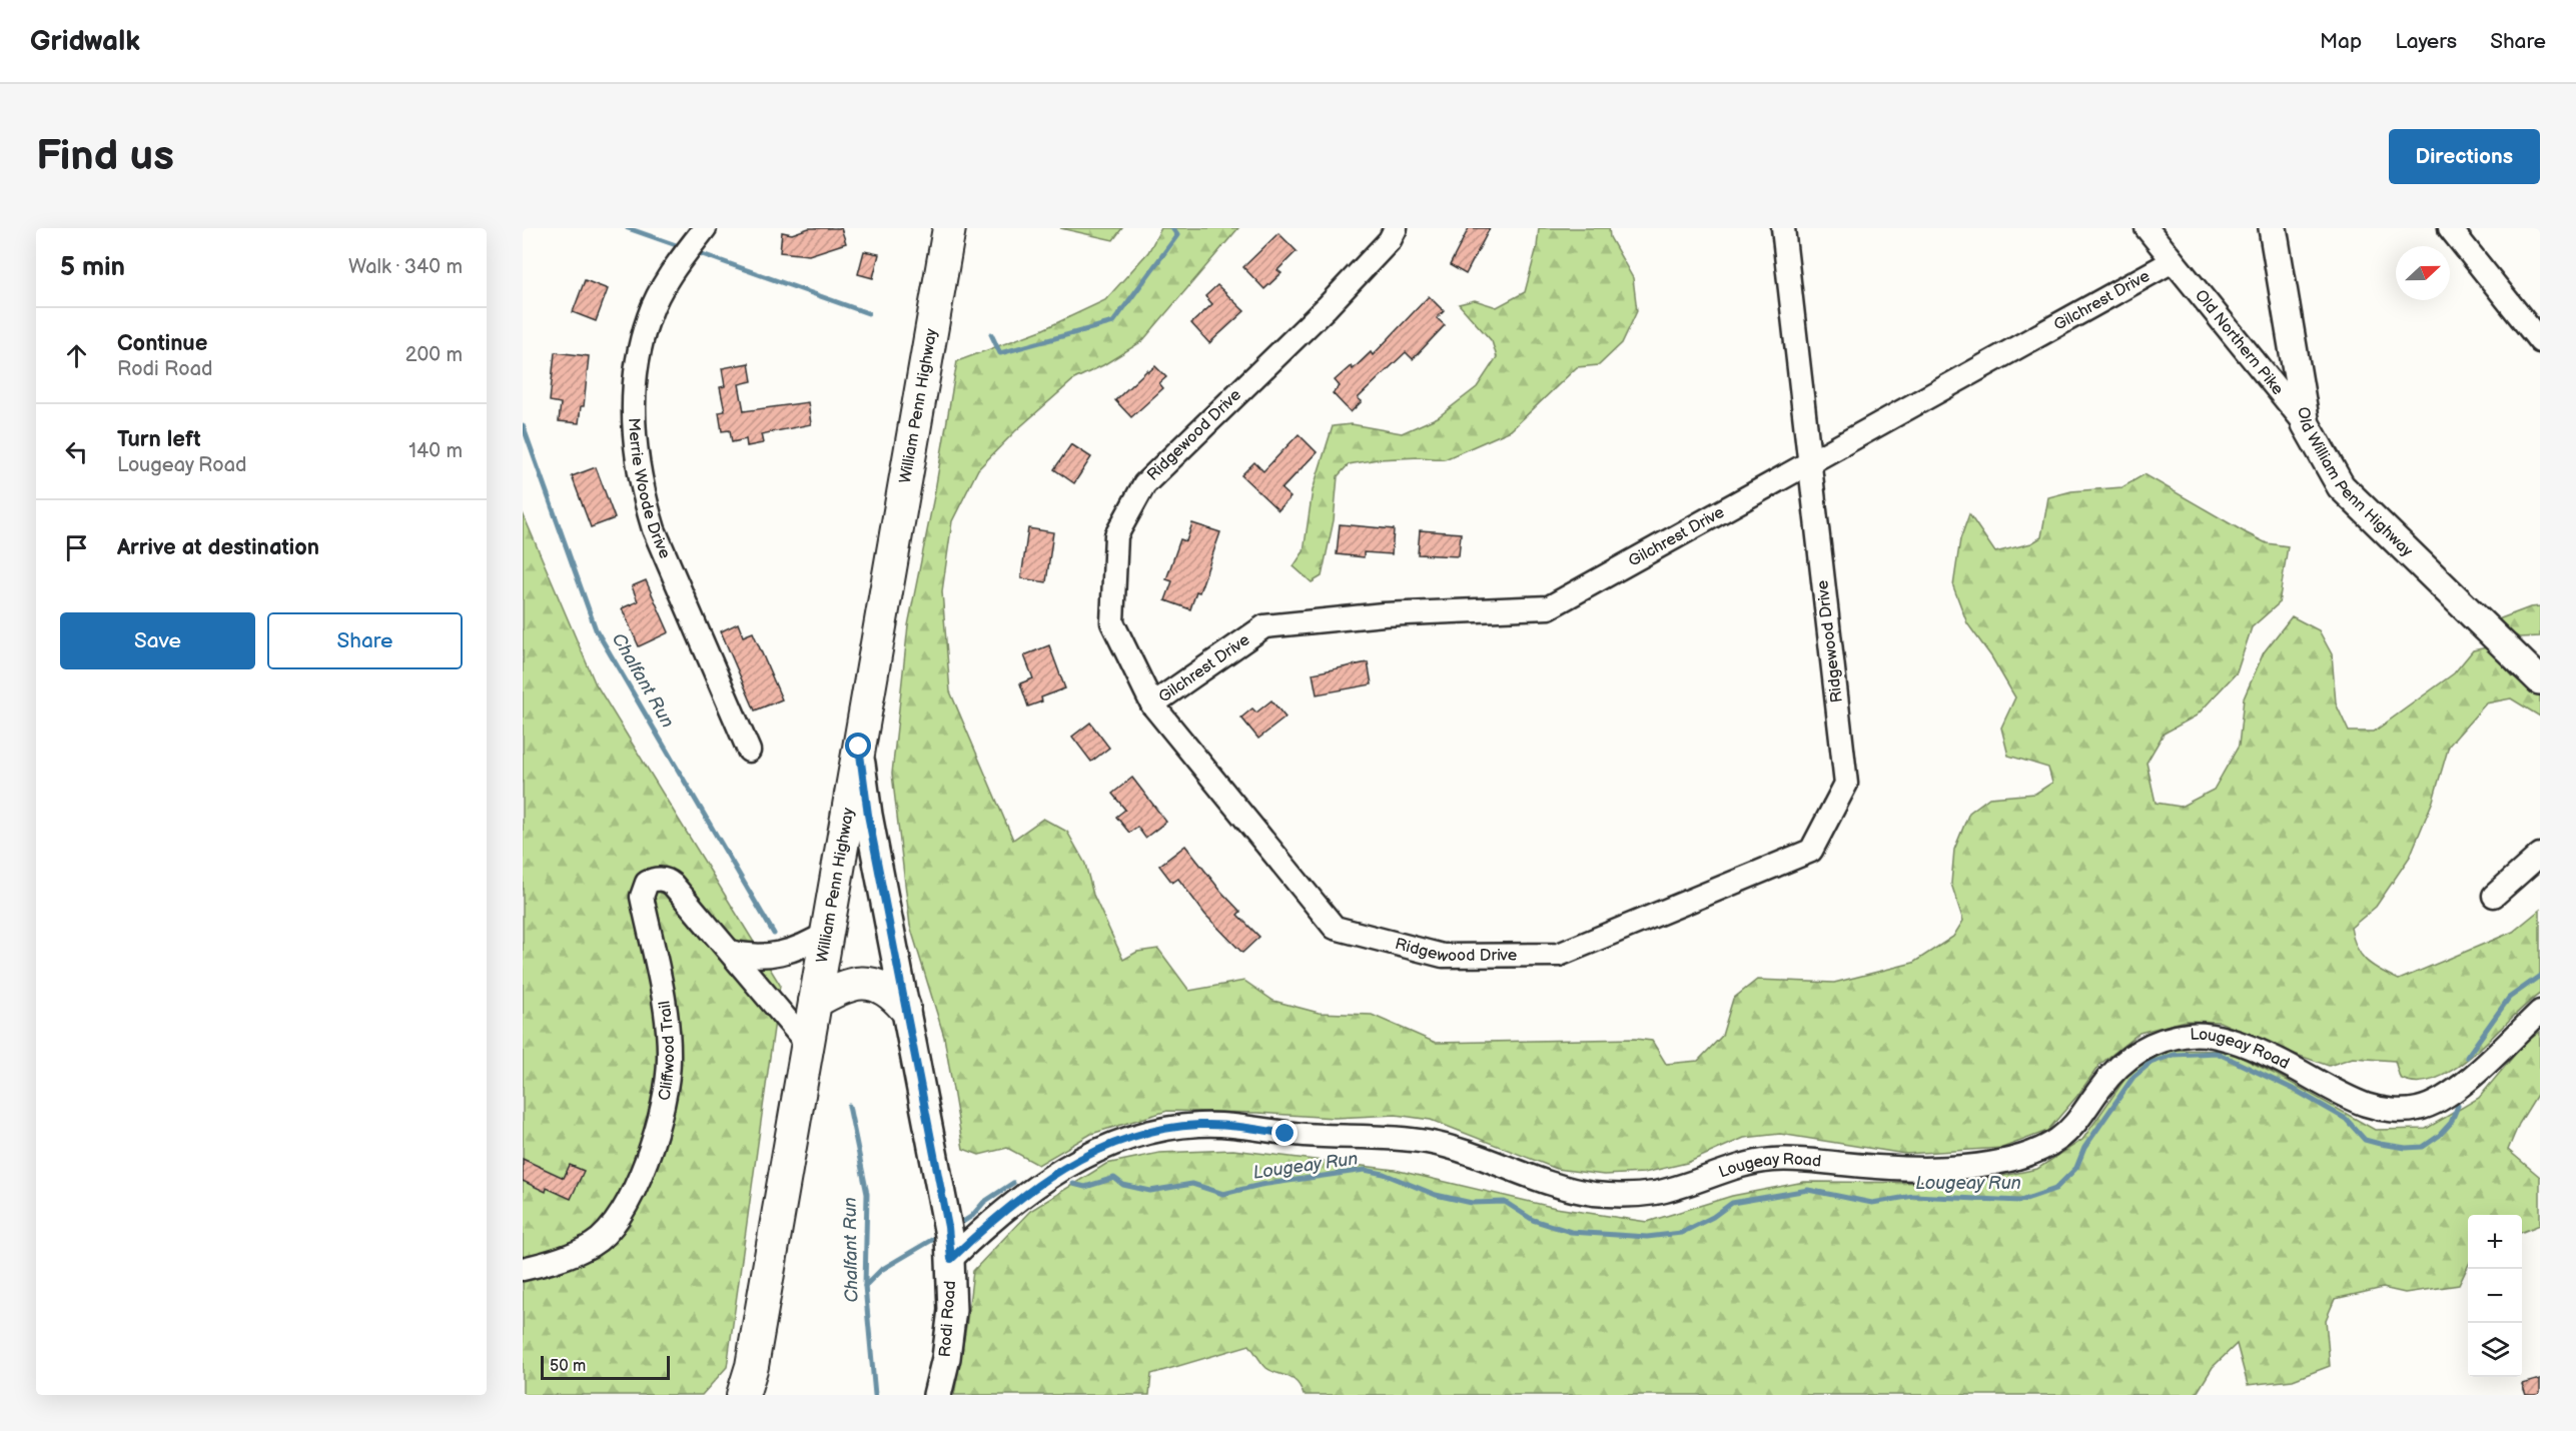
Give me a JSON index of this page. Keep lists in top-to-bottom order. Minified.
{"streets":{"highway":["William Penn Highway"],"main road":["Old William Penn Highway","Rodi Road"],"street":["Gilchrest Drive","Old Northern Pike","Ridgewood Drive","Merrie Woode Drive","Cliffwood Trail","Lougeay Road"]},"crossings":[["Gilchrest Drive","Old Northern Pike"],["Gilchrest Drive","Ridgewood Drive"],["Old Northern Pike","Old William Penn Highway"],["William Penn Highway","Cliffwood Trail"],["William Penn Highway","Rodi Road"],["Lougeay Road","Rodi Road"]],"water":["Chalfant Run","Lougeay Run"],"scale_bar":"50 m","north":"right","page":{"header":"Gridwalk","nav":["Map","Layers","Share"],"buttons":["Directions",["Save","Share"]],"title":"Find us","heading":["5 min","Walk · 340 m"],"list":[["Continue","Rodi Road","200 m"],["Turn left","Lougeay Road","140 m"],"Arrive at destination"],"map_buttons":["+","−"],"scale":"50 m"}}
